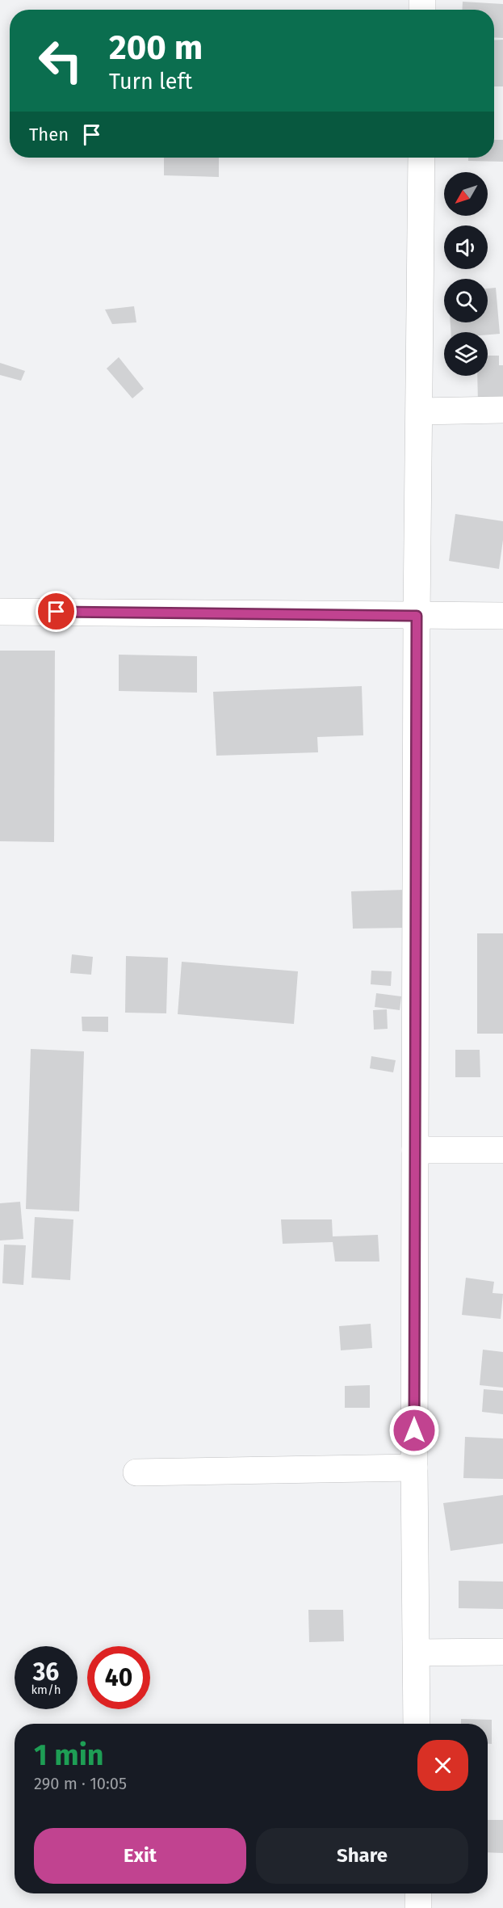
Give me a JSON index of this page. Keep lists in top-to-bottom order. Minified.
{"north":"bottom left","page":{"turn":["200 m","Turn left"],"then":"Then","speed":"36 km/h","limit":"40","heading":["1 min","290 m · 10:05"],"buttons":["Exit","Share"]}}
